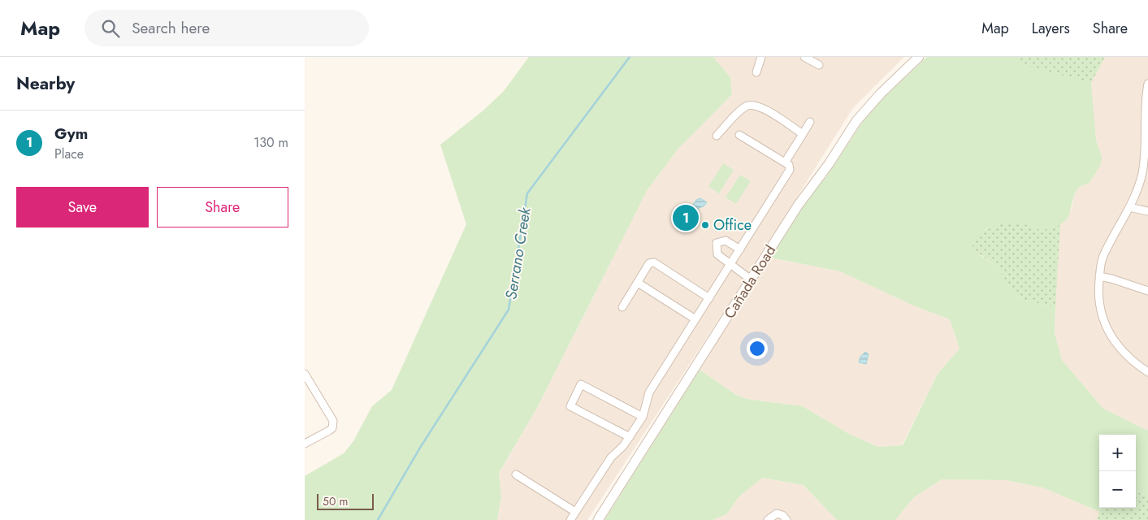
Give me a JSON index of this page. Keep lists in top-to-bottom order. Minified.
{"streets":{"street":["Cañada Road"]},"water":["Serrano Creek"],"places":["Office"],"scale_bar":"50 m","page":{"header":"Map","search":"Search here","nav":["Map","Layers","Share"],"heading":"Nearby","list":[{"mark":"1","name":"Gym","note":"Place","value":"130 m"}],"buttons":["Save","Share"],"pins":"1","map_buttons":["+","−"],"scale":"50 m"}}
